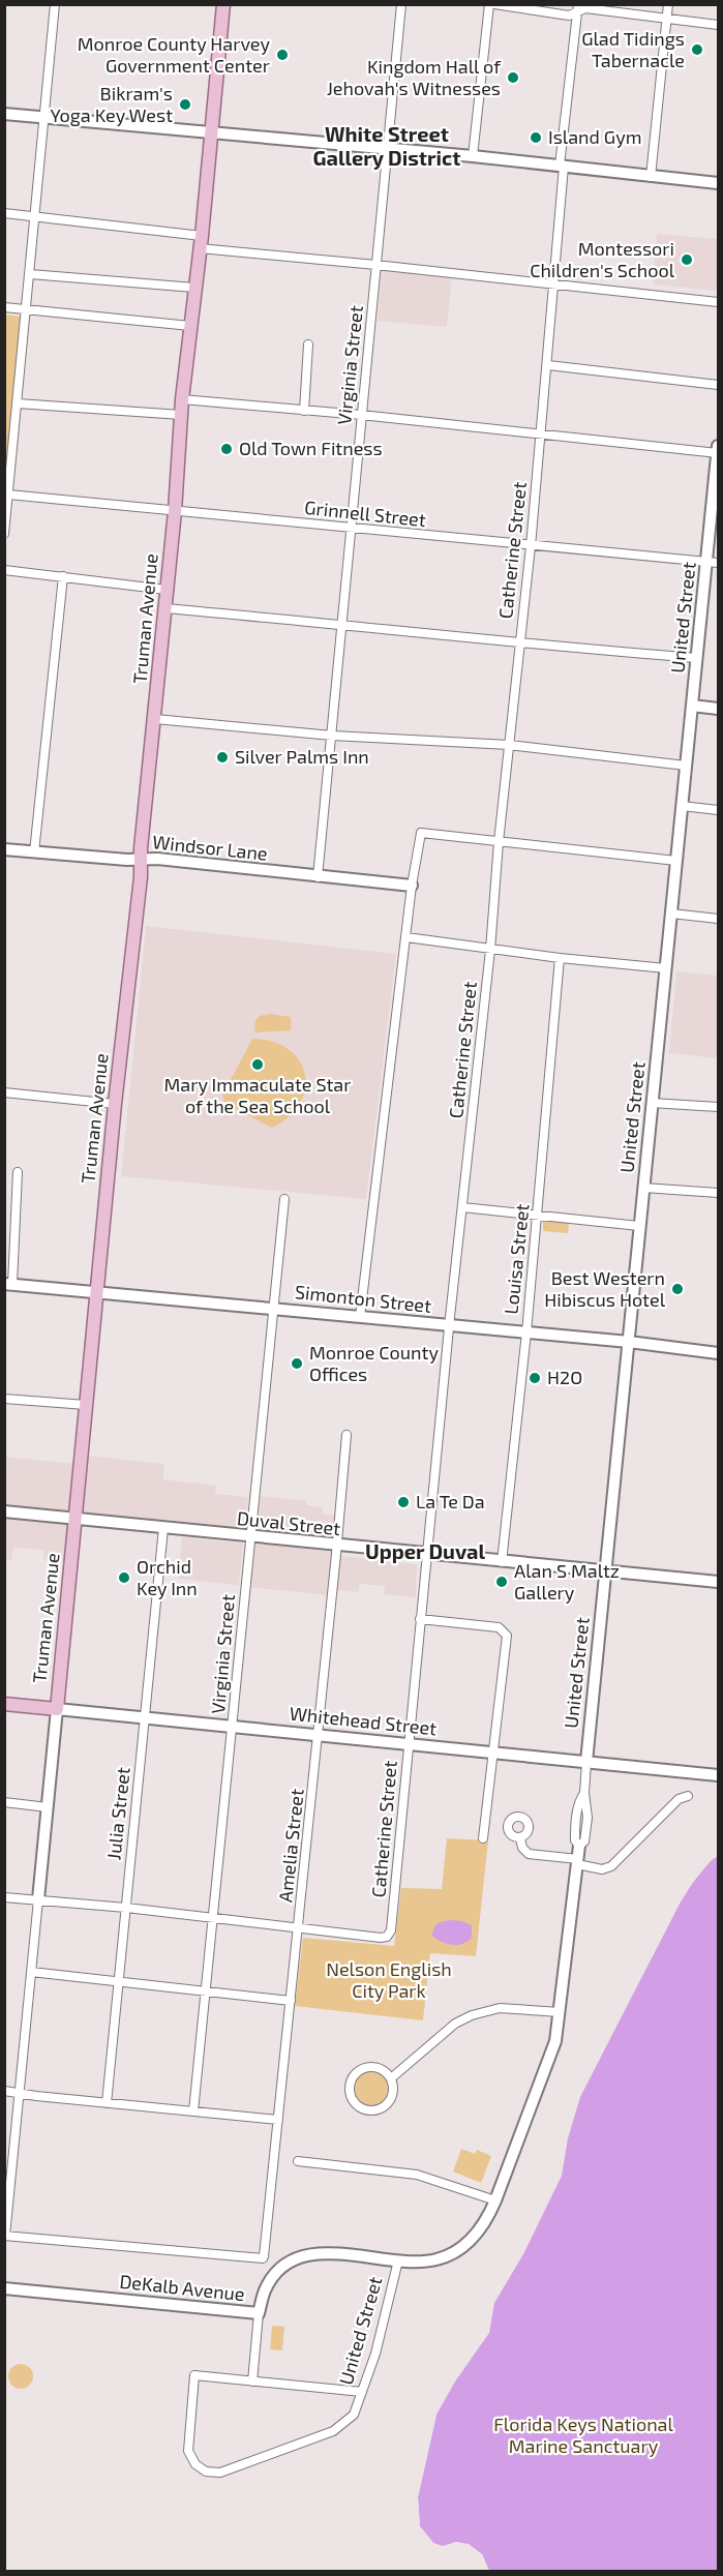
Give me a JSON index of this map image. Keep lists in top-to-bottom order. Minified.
{"streets":{"main road":["Truman Avenue","Whitehead Street"],"street":["Virginia Street","Grinnell Street","Catherine Street","United Street","Windsor Lane","Louisa Street","Simonton Street","Duval Street","Julia Street","Amelia Street","DeKalb Avenue"]},"crossings":[["Virginia Street","Grinnell Street"],["Virginia Street","Windsor Lane"],["Virginia Street","Simonton Street"],["Virginia Street","Duval Street"],["Virginia Street","Whitehead Street"],["Grinnell Street","Catherine Street"],["Grinnell Street","United Street"],["Grinnell Street","Truman Avenue"],["Catherine Street","Simonton Street"],["Catherine Street","Duval Street"],["Catherine Street","Whitehead Street"],["Catherine Street","Amelia Street"],["United Street","Simonton Street"],["United Street","Duval Street"],["United Street","Whitehead Street"],["United Street","DeKalb Avenue"],["Truman Avenue","Windsor Lane"],["Truman Avenue","Simonton Street"],["Truman Avenue","Duval Street"],["Truman Avenue","Whitehead Street"],["Truman Avenue","Amelia Street"],["Louisa Street","Simonton Street"],["Louisa Street","Duval Street"],["Duval Street","Julia Street"],["Duval Street","Amelia Street"],["Whitehead Street","Julia Street"],["Whitehead Street","Amelia Street"]],"districts":["White Street Gallery District","Upper Duval"],"parks":["Nelson English City Park","Florida Keys National Marine Sanctuary"],"places":["Glad Tidings Tabernacle","Monroe County Harvey Government Center","Kingdom Hall of Jehovah's Witnesses","Bikram's Yoga Key West","Island Gym","Montessori Children's School","Old Town Fitness","Silver Palms Inn","Mary Immaculate Star of the Sea School","Best Western Hibiscus Hotel","Monroe County Offices","H2O","La Te Da","Orchid Key Inn","Alan S Maltz Gallery"]}
